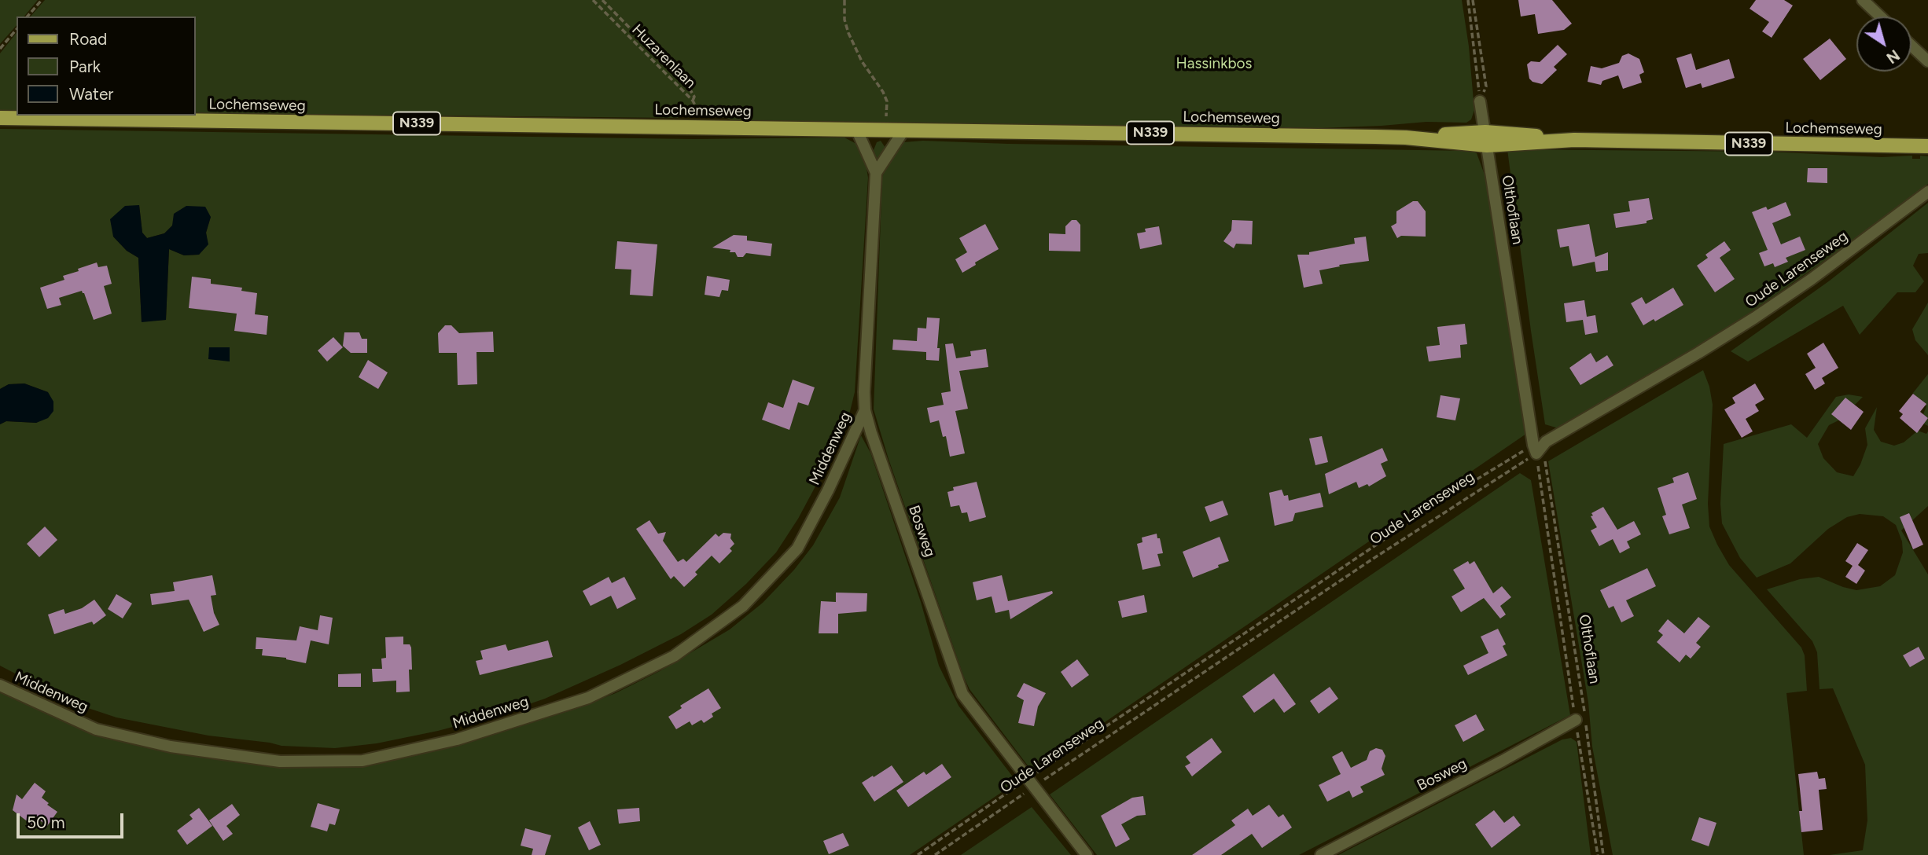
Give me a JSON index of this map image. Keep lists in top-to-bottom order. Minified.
{"streets":{"main road":["Lochemseweg","N339"],"street":["Olthoflaan","Oude Larenseweg","Middenweg","Bosweg"],"path":["Huzarenlaan"]},"crossings":[["Lochemseweg","Olthoflaan"],["Lochemseweg","Bosweg"],["Olthoflaan","Oude Larenseweg"],["Olthoflaan","Bosweg"],["Oude Larenseweg","Bosweg"],["Middenweg","Bosweg"]],"parks":["Hassinkbos"],"legend":["Road","Park","Water"],"scale_bar":"50 m","north":"bottom right"}
